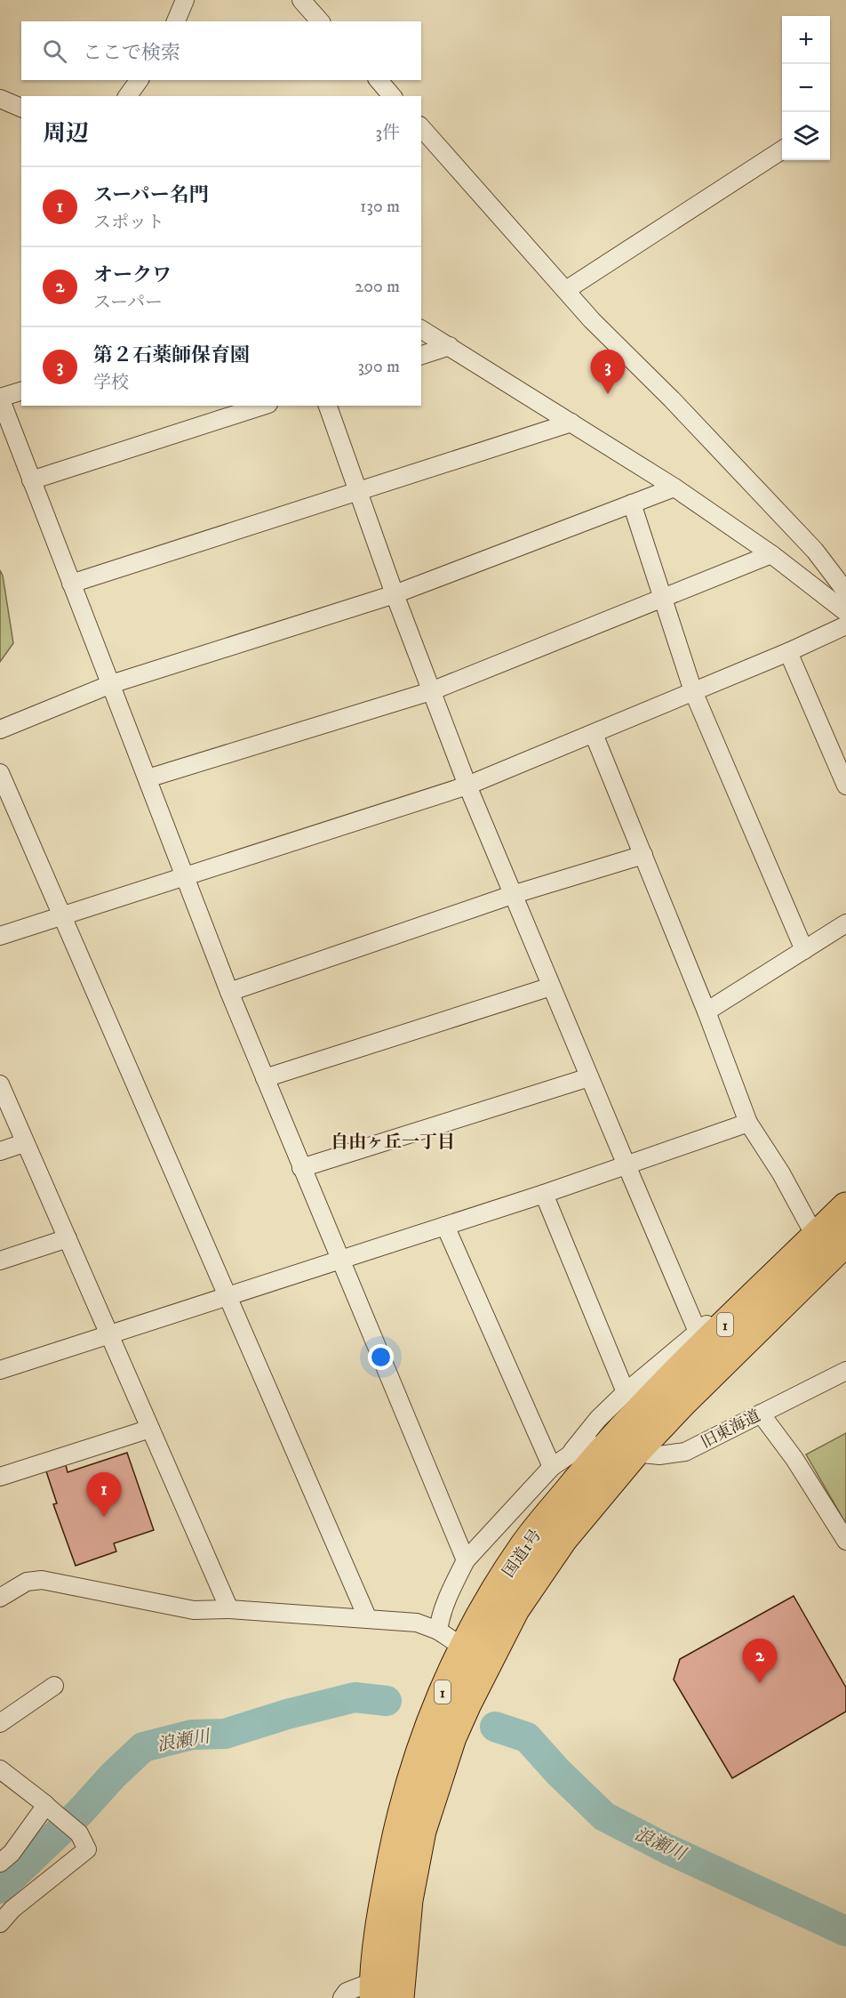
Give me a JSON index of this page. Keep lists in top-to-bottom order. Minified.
{"streets":{"highway":["1","国道1号"],"street":["旧東海道"]},"crossings":[["旧東海道","国道1号"]],"districts":["自由ヶ丘一丁目"],"water":["浪瀬川"],"page":{"map_buttons":["+","−"],"search":"ここで検索","heading":["周辺","3件"],"list":[{"mark":"1","name":"スーパー名門","note":"スポット","value":"130 m"},{"mark":"2","name":"オークワ","note":"スーパー","value":"200 m"},{"mark":"3","name":"第２石薬師保育園","note":"学校","value":"390 m"}],"pins":["3","1","2"]}}
